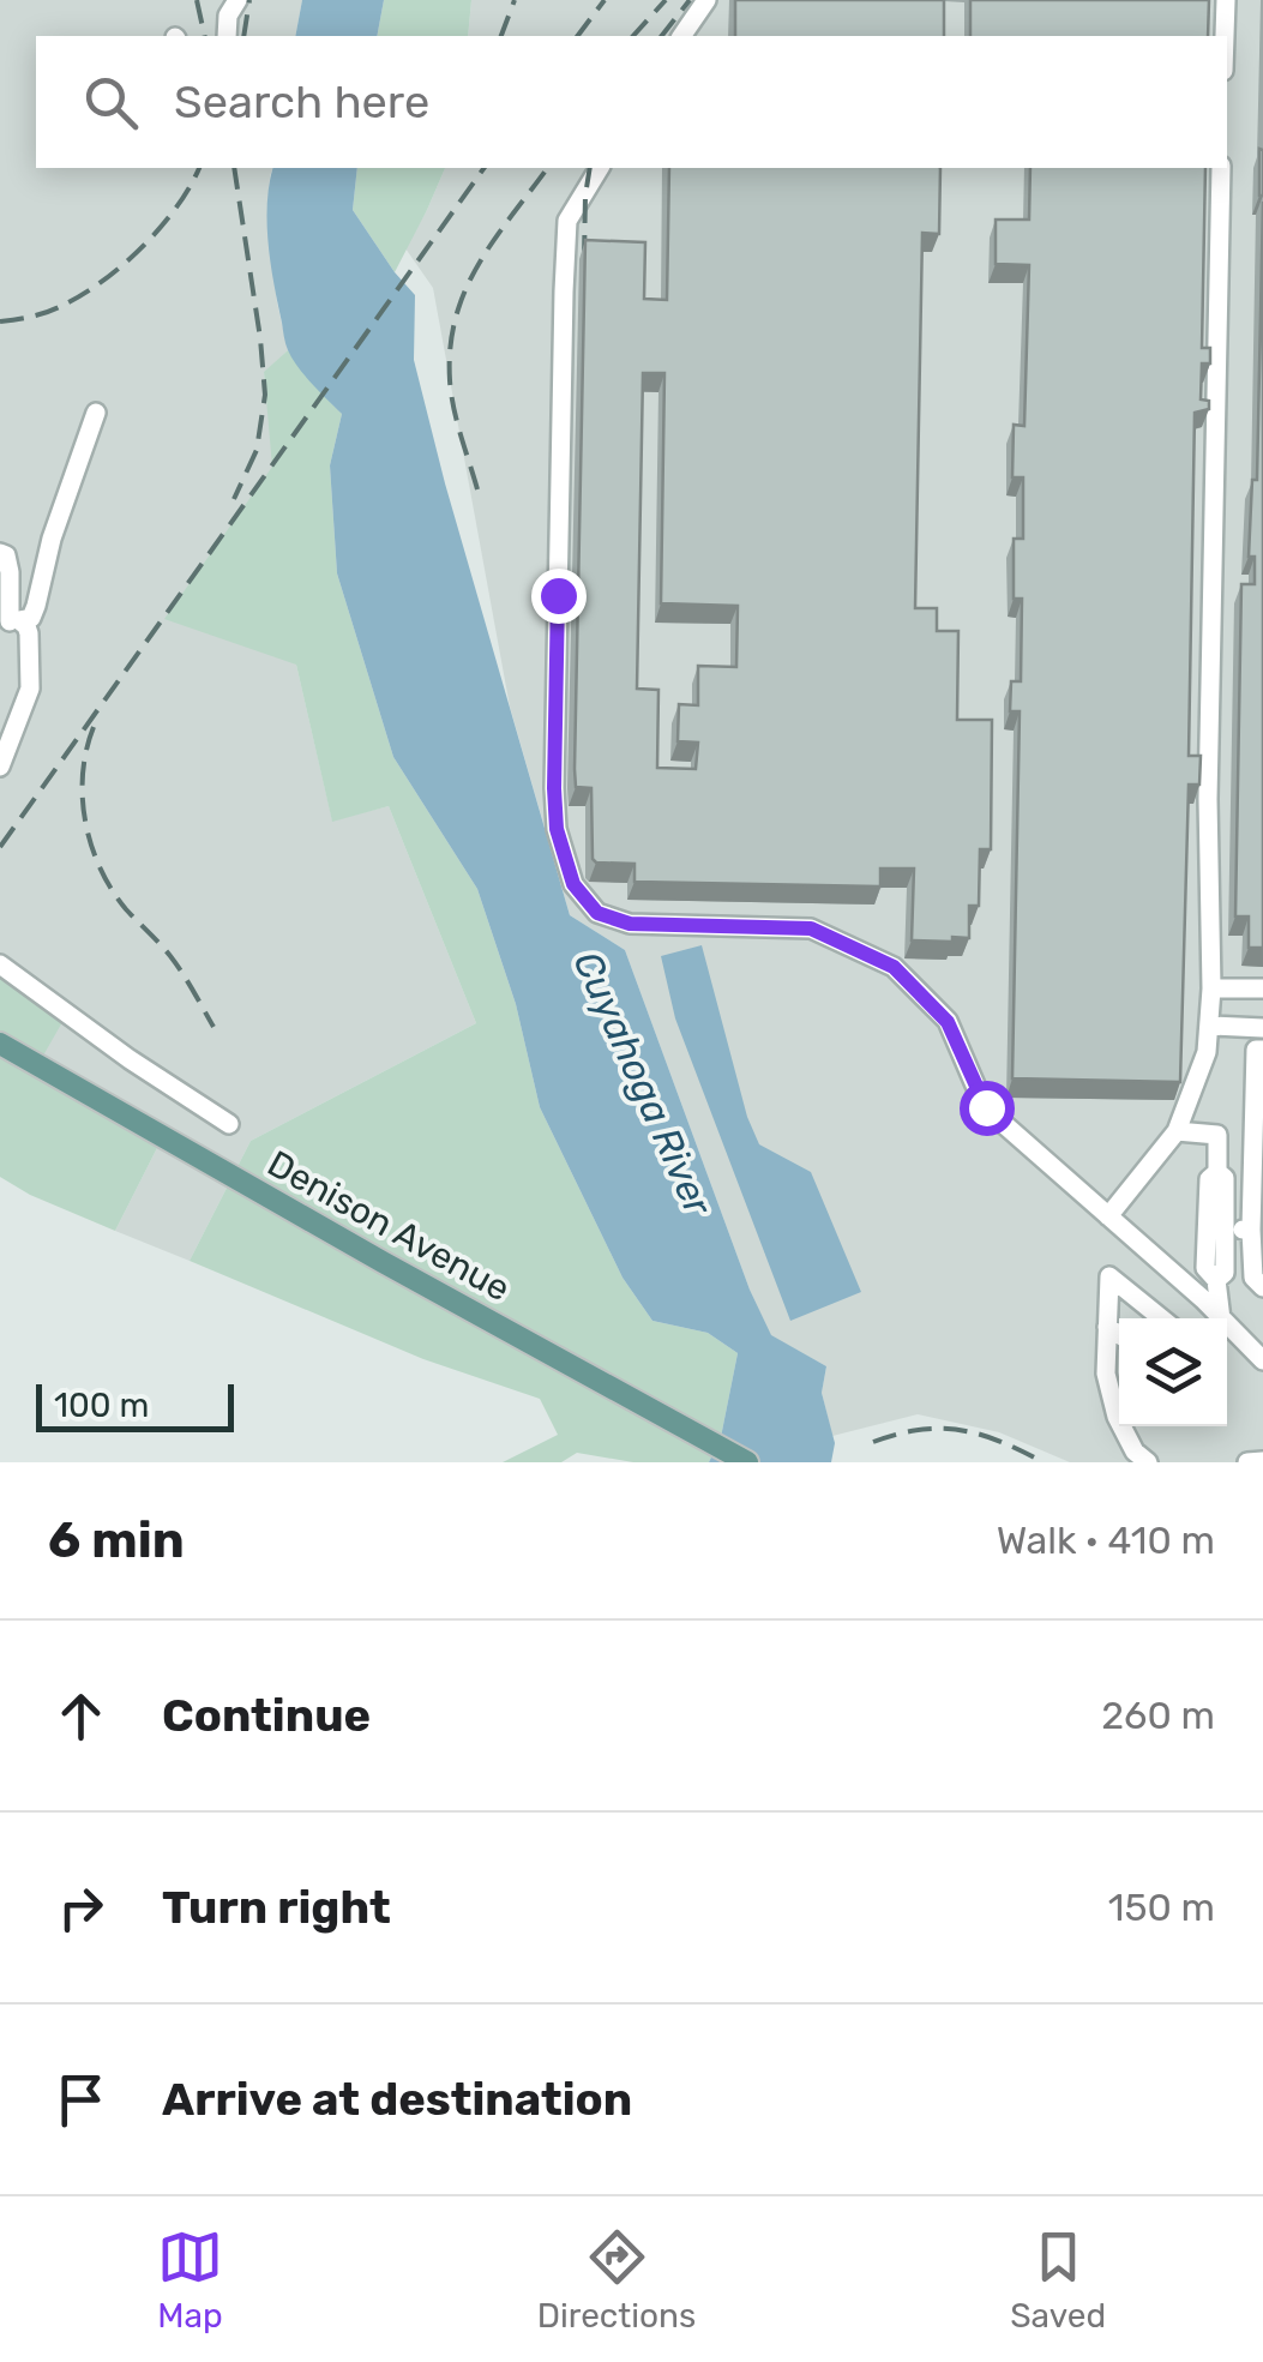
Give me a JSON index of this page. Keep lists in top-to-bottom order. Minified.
{"streets":{"main road":["Denison Avenue"]},"water":["Cuyahoga River"],"scale_bar":"100 m","page":{"search":"Search here","scale":"100 m","heading":["6 min","Walk · 410 m"],"list":[["Continue","260 m"],["Turn right","150 m"],"Arrive at destination"],"nav":["Map","Directions","Saved"]}}
